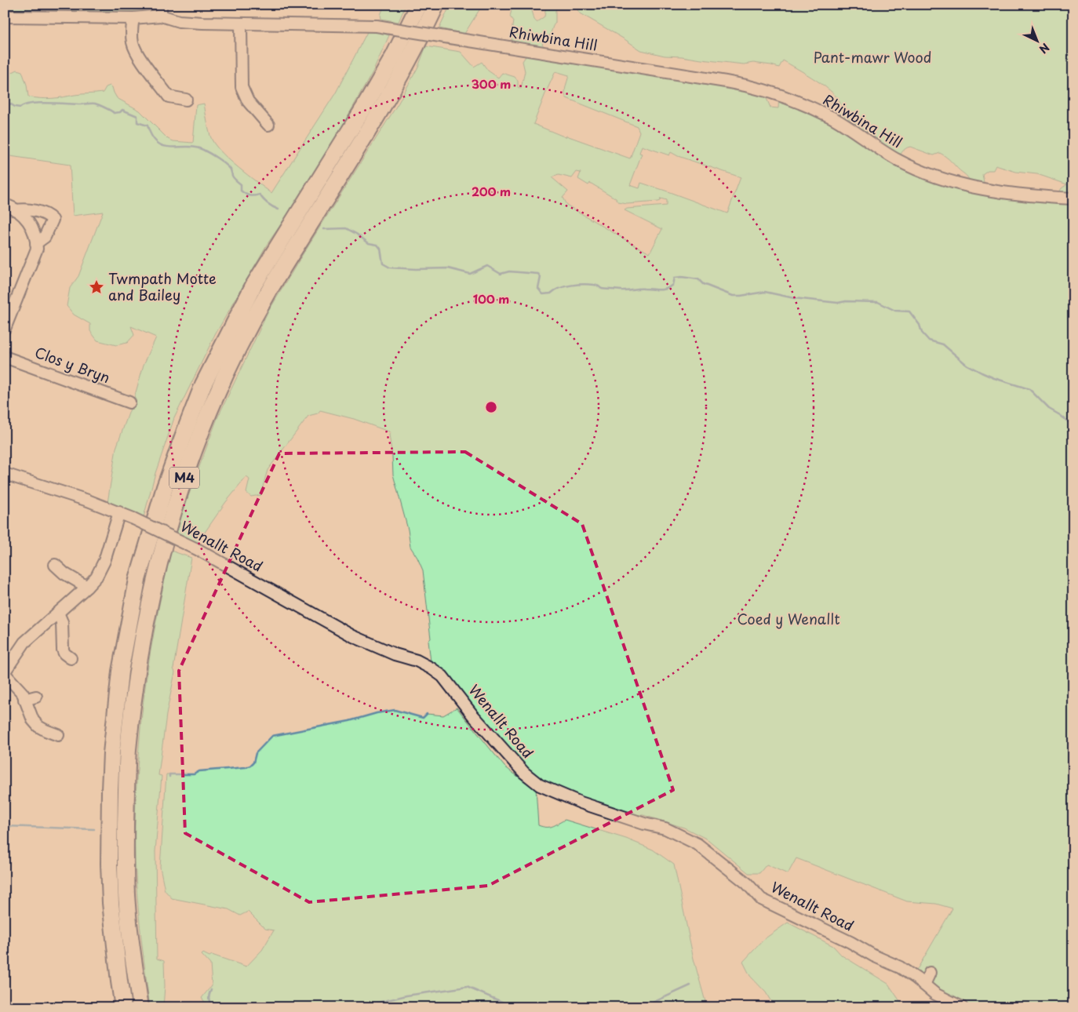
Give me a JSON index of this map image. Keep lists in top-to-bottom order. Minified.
{"streets":{"highway":["M4"],"street":["Rhiwbina Hill","Clos y Bryn","Wenallt Road"]},"parks":["Pant-mawr Wood","Coed y Wenallt"],"places":{"place":["Twmpath Motte and Bailey"]},"north":"bottom right","rings":["300 m","200 m","100 m"]}
